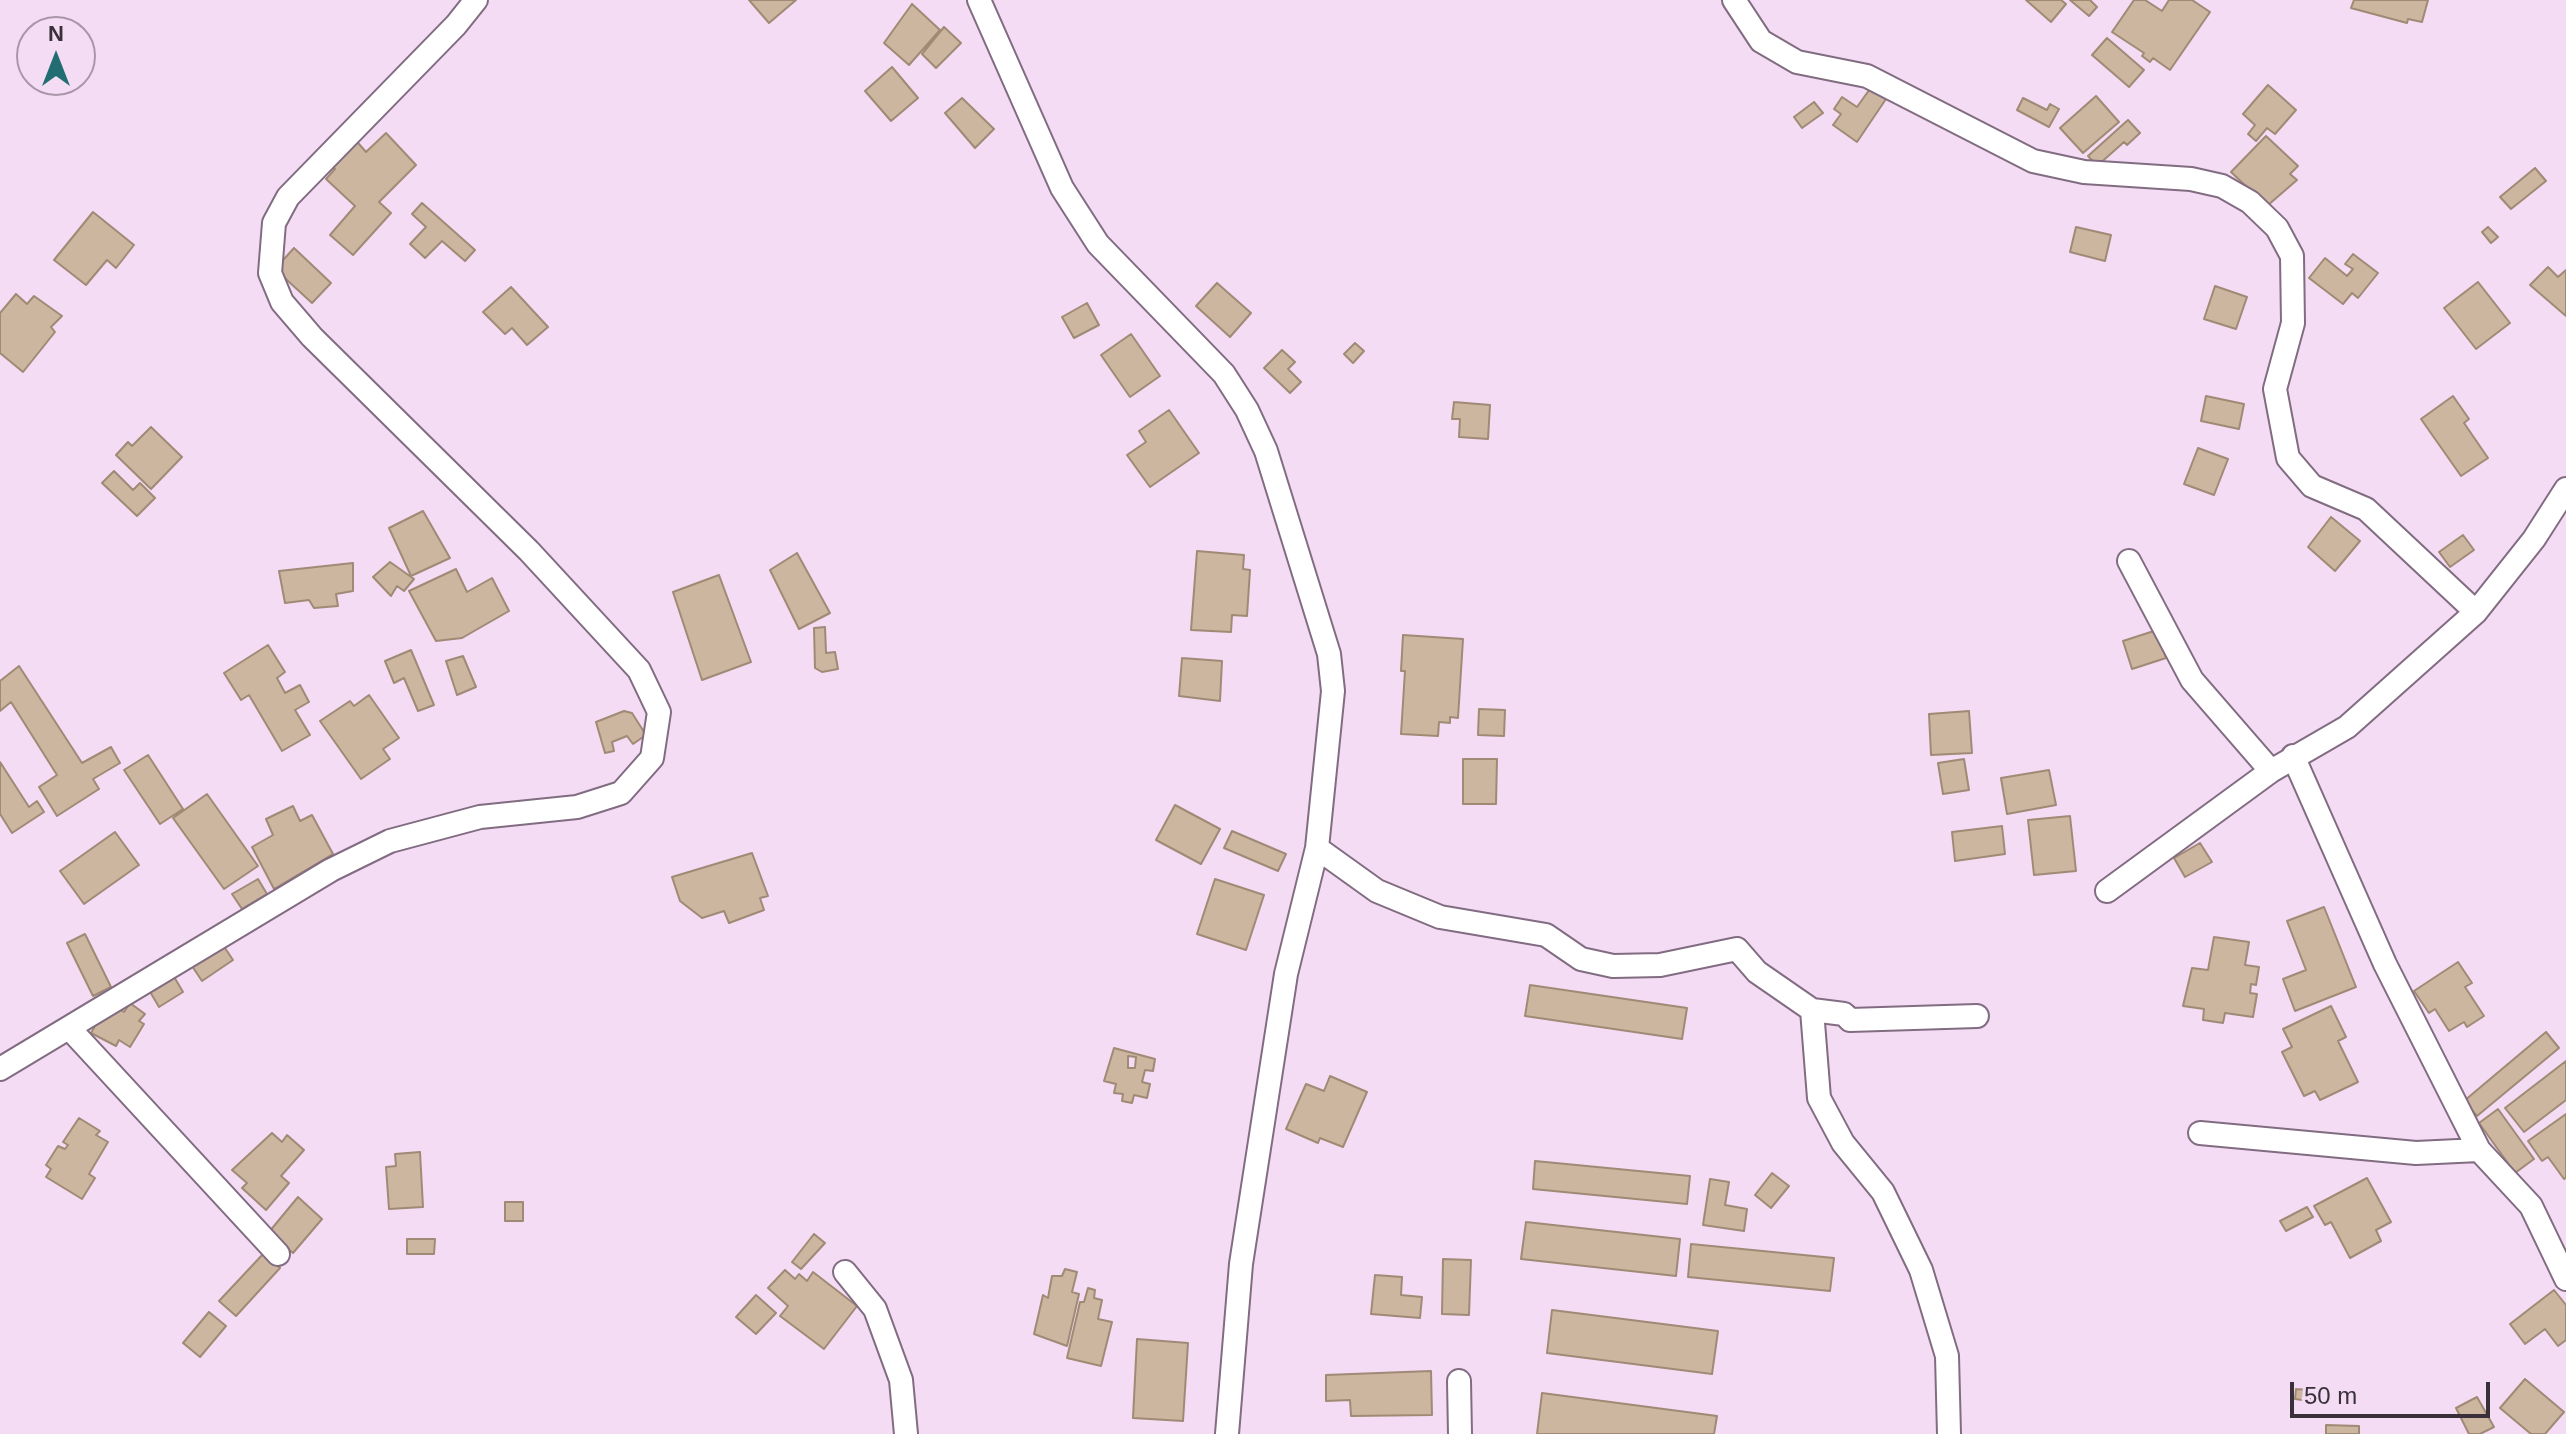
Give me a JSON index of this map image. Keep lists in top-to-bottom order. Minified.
{"scale_bar":"50 m","north":"top"}
